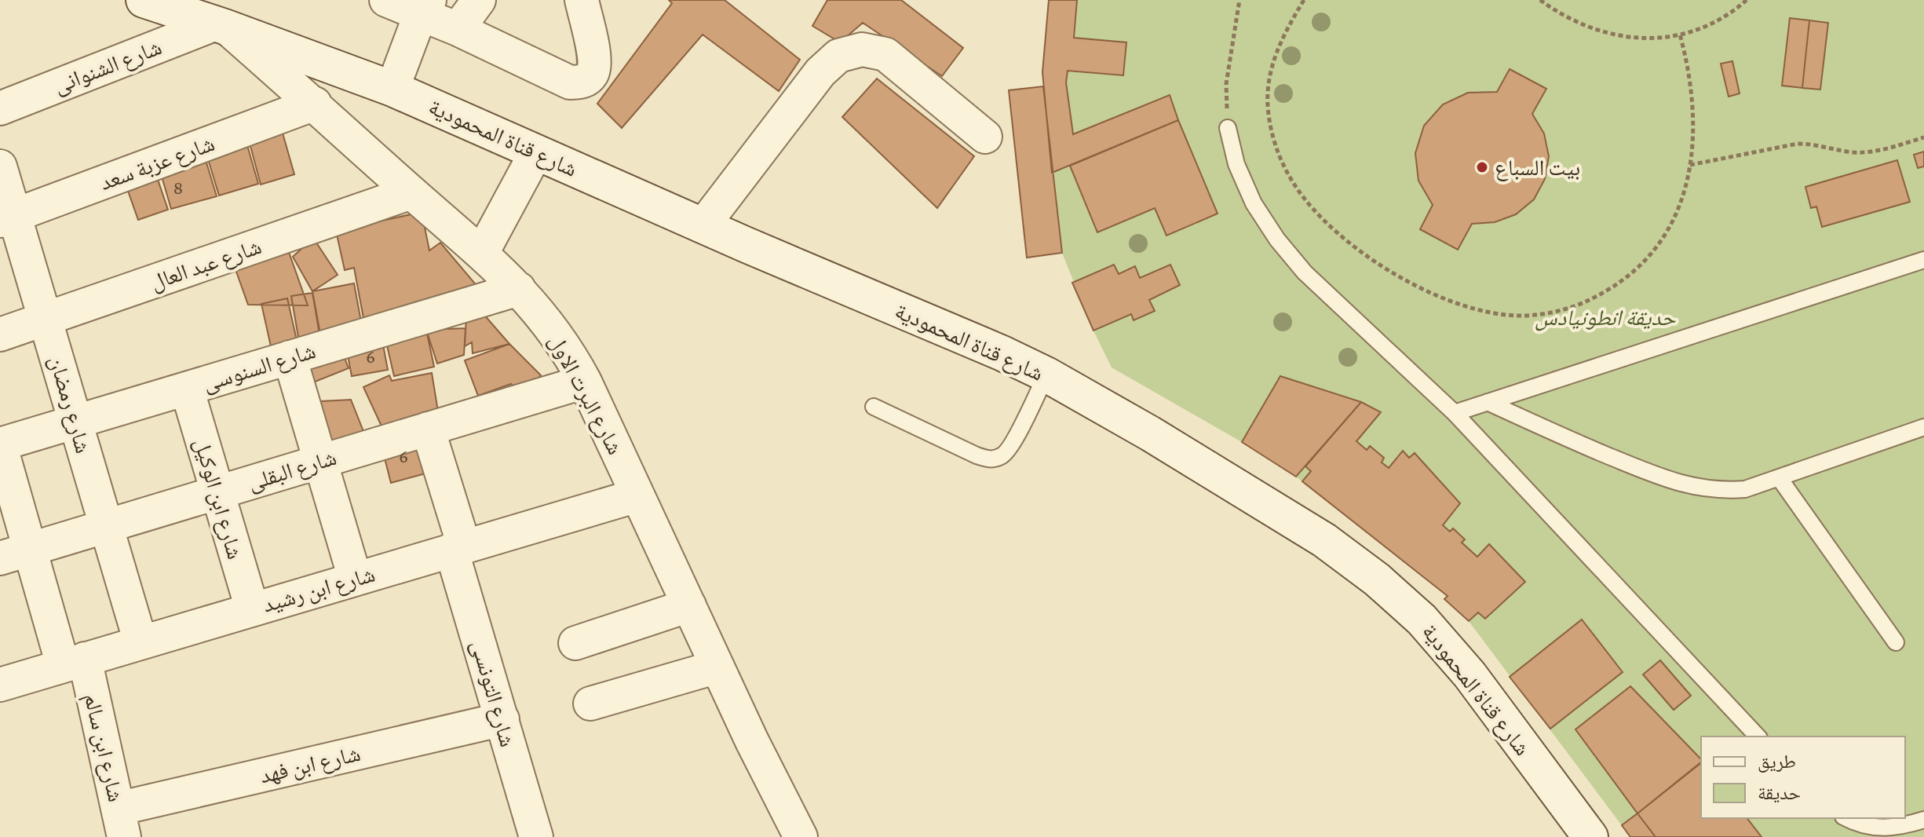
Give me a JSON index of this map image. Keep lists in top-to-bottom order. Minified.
{"streets":{"main road":["شارع قناة المحمودية","شارع البرت الاول"],"street":["شارع الشنوانى","شارع عزبة سعد","شارع عبد العال","شارع السنوسى","شارع رمضان","شارع البقلى","شارع ابن الوكيل","شارع ابن رشيد","شارع التونسى","شارع ابن سالم","شارع ابن فهد"]},"crossings":[["شارع الشنوانى","شارع قناة المحمودية"],["شارع الشنوانى","شارع البرت الاول"],["شارع قناة المحمودية","شارع البرت الاول"],["شارع عزبة سعد","شارع البرت الاول"],["شارع عزبة سعد","شارع رمضان"],["شارع عبد العال","شارع البرت الاول"],["شارع عبد العال","شارع رمضان"],["شارع السنوسى","شارع البرت الاول"],["شارع السنوسى","شارع رمضان"],["شارع السنوسى","شارع ابن الوكيل"],["شارع السنوسى","شارع ابن سالم"],["شارع البرت الاول","شارع البقلى"],["شارع البرت الاول","شارع ابن رشيد"],["شارع رمضان","شارع البقلى"],["شارع رمضان","شارع ابن رشيد"],["شارع البقلى","شارع ابن الوكيل"],["شارع البقلى","شارع التونسى"],["شارع البقلى","شارع ابن سالم"],["شارع ابن الوكيل","شارع ابن رشيد"],["شارع ابن رشيد","شارع التونسى"],["شارع ابن رشيد","شارع ابن سالم"],["شارع التونسى","شارع ابن فهد"],["شارع ابن سالم","شارع ابن فهد"]],"parks":["حديقة انطونيادس"],"places":["بيت السباع"],"house_numbers":["8","6","6"],"legend":["طريق","حديقة"]}
